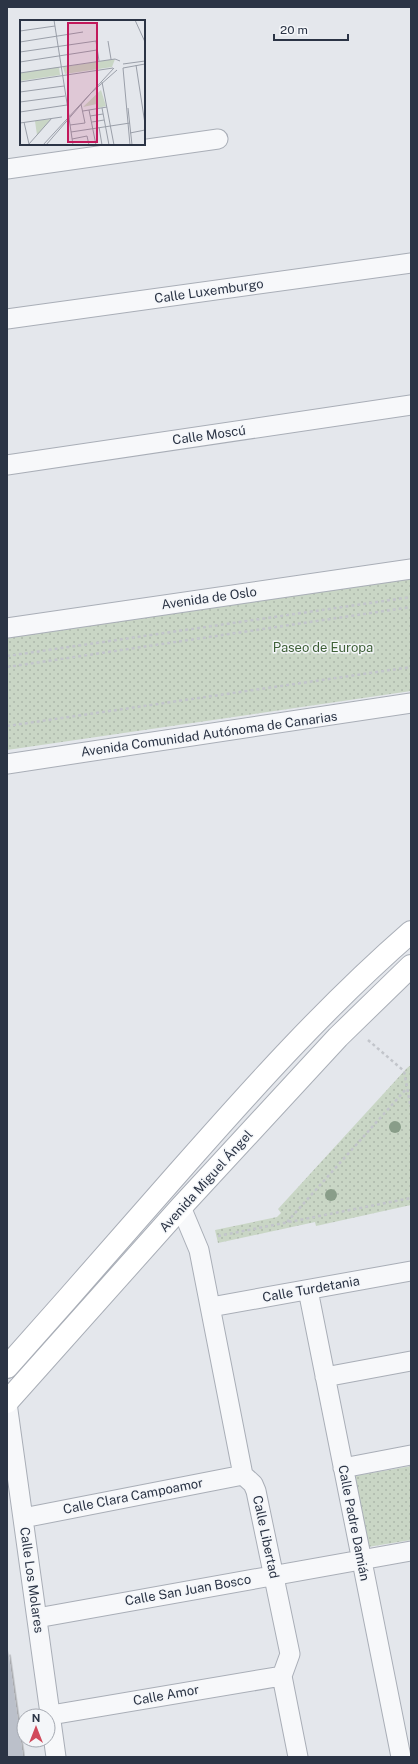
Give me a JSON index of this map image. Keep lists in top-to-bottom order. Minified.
{"streets":{"street":["Calle Luxemburgo","Calle Moscú","Avenida de Oslo","Avenida Comunidad Autónoma de Canarias","Avenida Miguel Ángel","Calle Turdetania","Calle Clara Campoamor","Calle Padre Damián","Calle Libertad","Calle Los Molares","Calle San Juan Bosco","Calle Amor"]},"crossings":[["Avenida Miguel Ángel","Calle Libertad"],["Avenida Miguel Ángel","Calle Los Molares"],["Calle Turdetania","Calle Padre Damián"],["Calle Turdetania","Calle Libertad"],["Calle Clara Campoamor","Calle Libertad"],["Calle Clara Campoamor","Calle Los Molares"],["Calle Padre Damián","Calle San Juan Bosco"],["Calle Libertad","Calle San Juan Bosco"],["Calle Libertad","Calle Amor"],["Calle Los Molares","Calle San Juan Bosco"]],"parks":["Paseo de Europa"],"scale_bar":"20 m","north":"top"}
